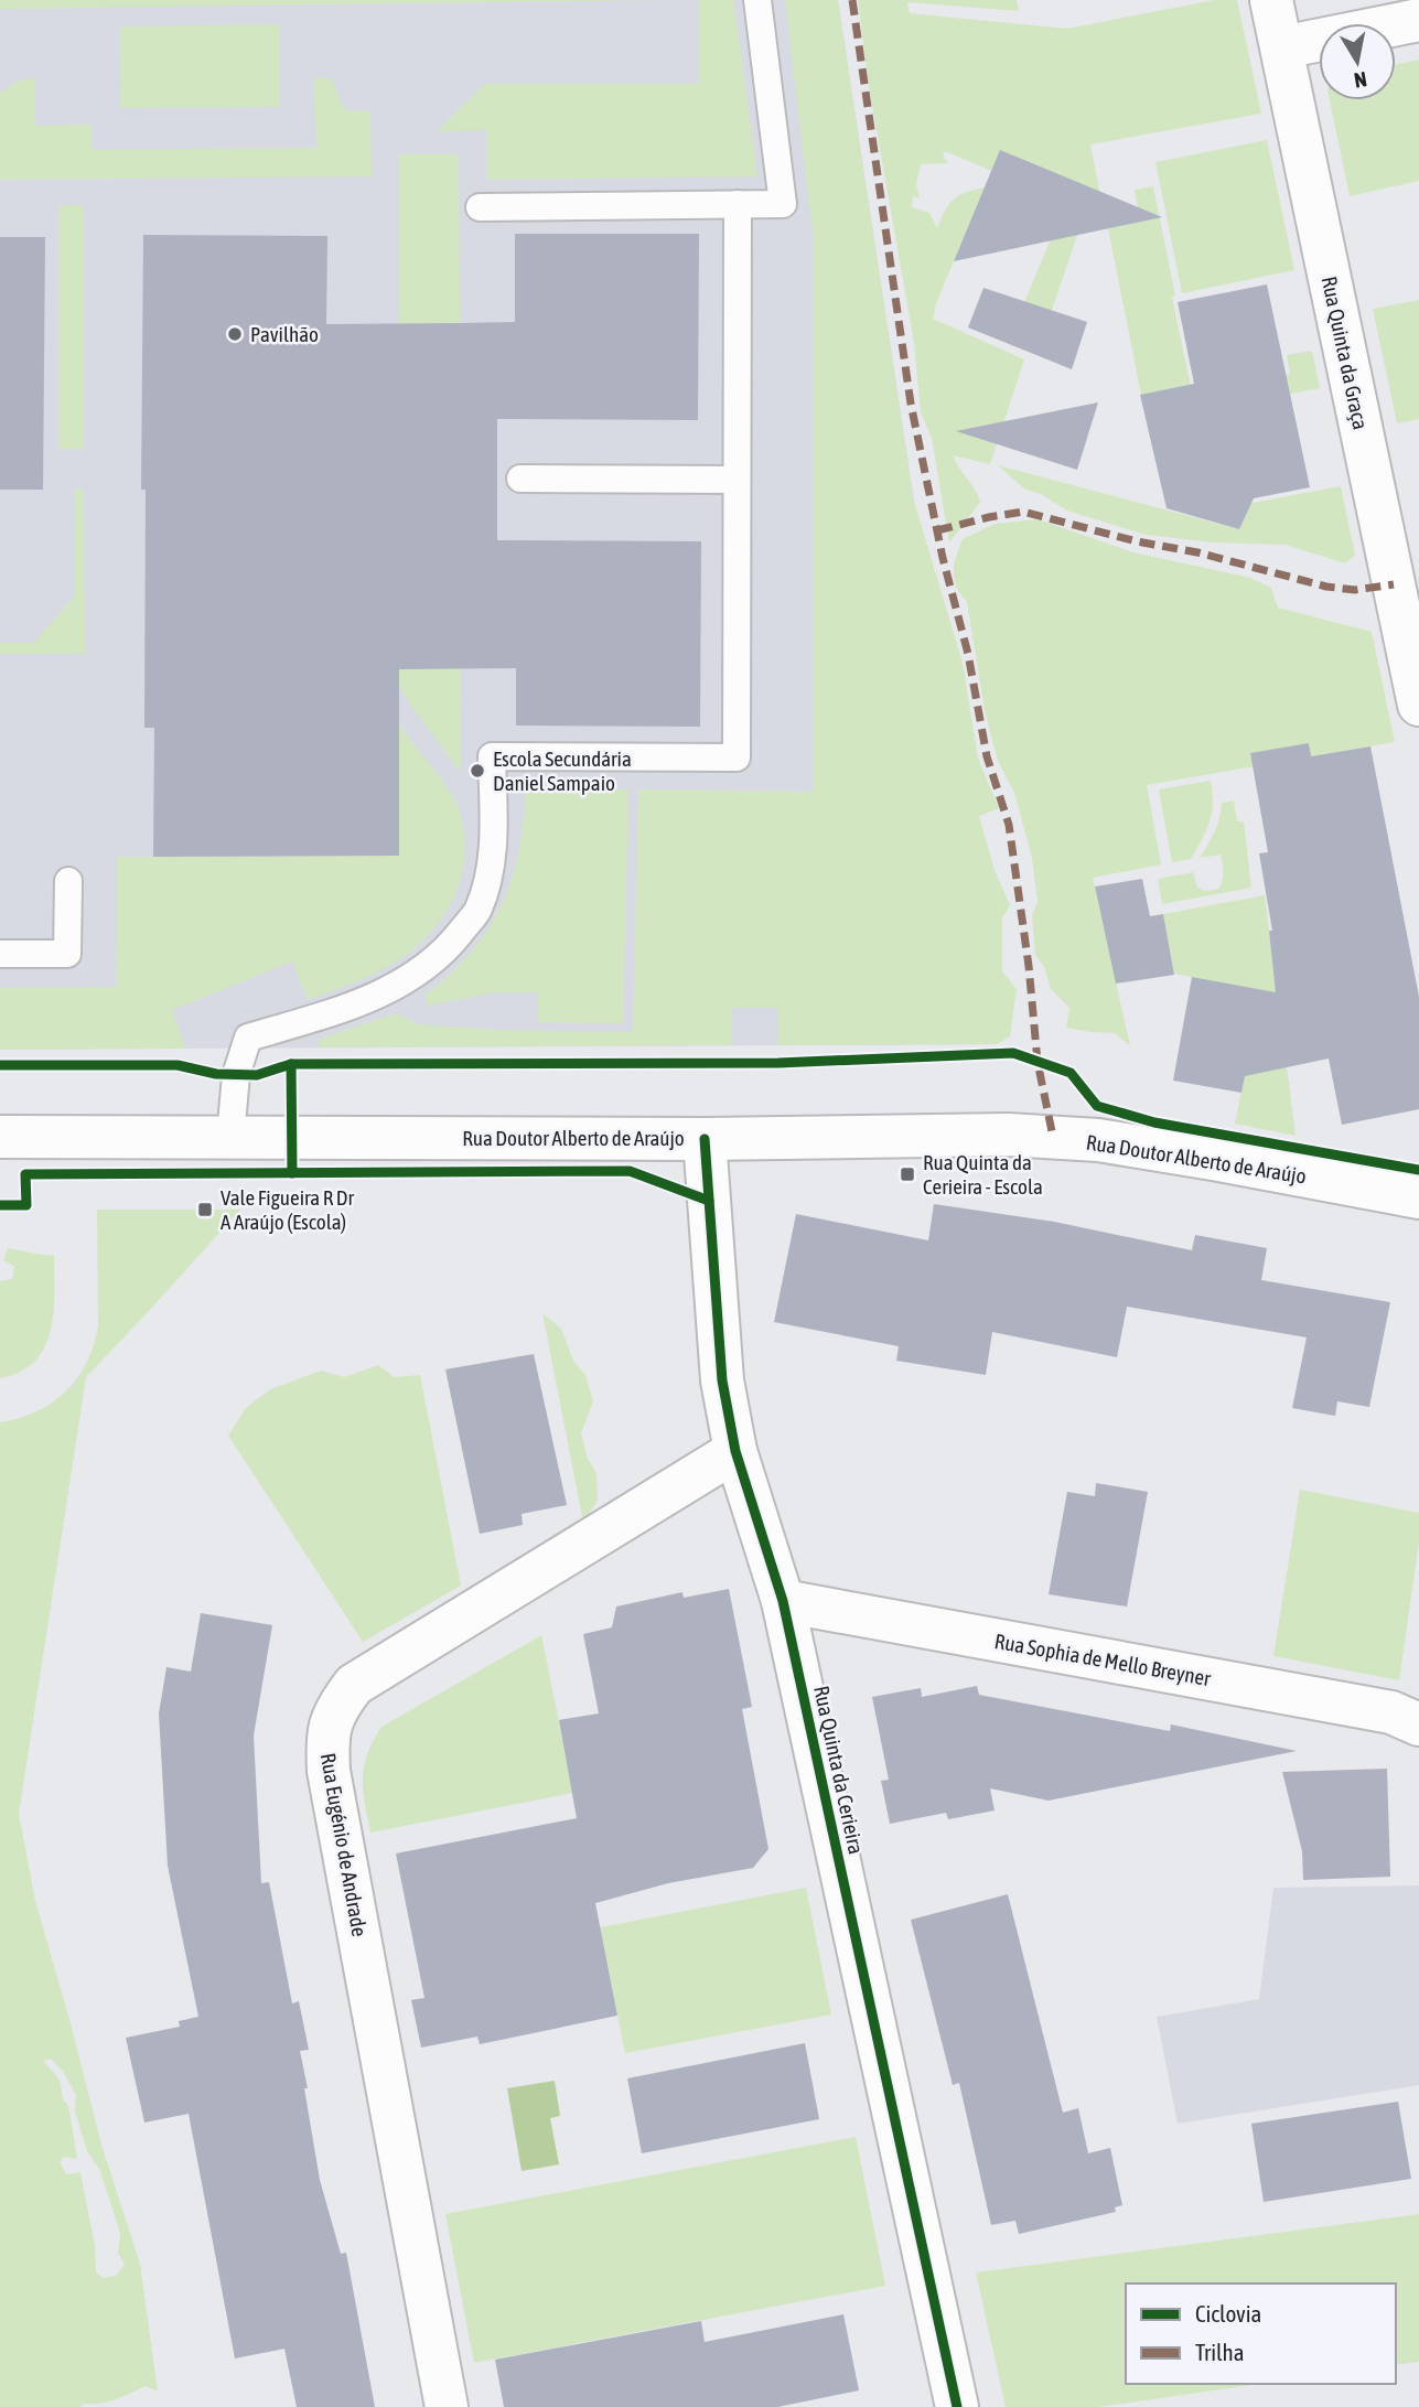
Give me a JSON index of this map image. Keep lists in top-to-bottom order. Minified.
{"streets":{"street":["Rua Quinta da Graça","Rua Doutor Alberto de Araújo","Rua Sophia de Mello Breyner","Rua Quinta da Cerieira","Rua Eugénio de Andrade"]},"crossings":[["Rua Doutor Alberto de Araújo","Rua Quinta da Cerieira"],["Rua Sophia de Mello Breyner","Rua Quinta da Cerieira"],["Rua Quinta da Cerieira","Rua Eugénio de Andrade"]],"places":{"other":["Pavilhão","Escola Secundária Daniel Sampaio"],"transit":["Rua Quinta da Cerieira - Escola","Vale Figueira R Dr A Araújo (Escola)"]},"legend":["Ciclovia","Trilha"],"north":"bottom"}
